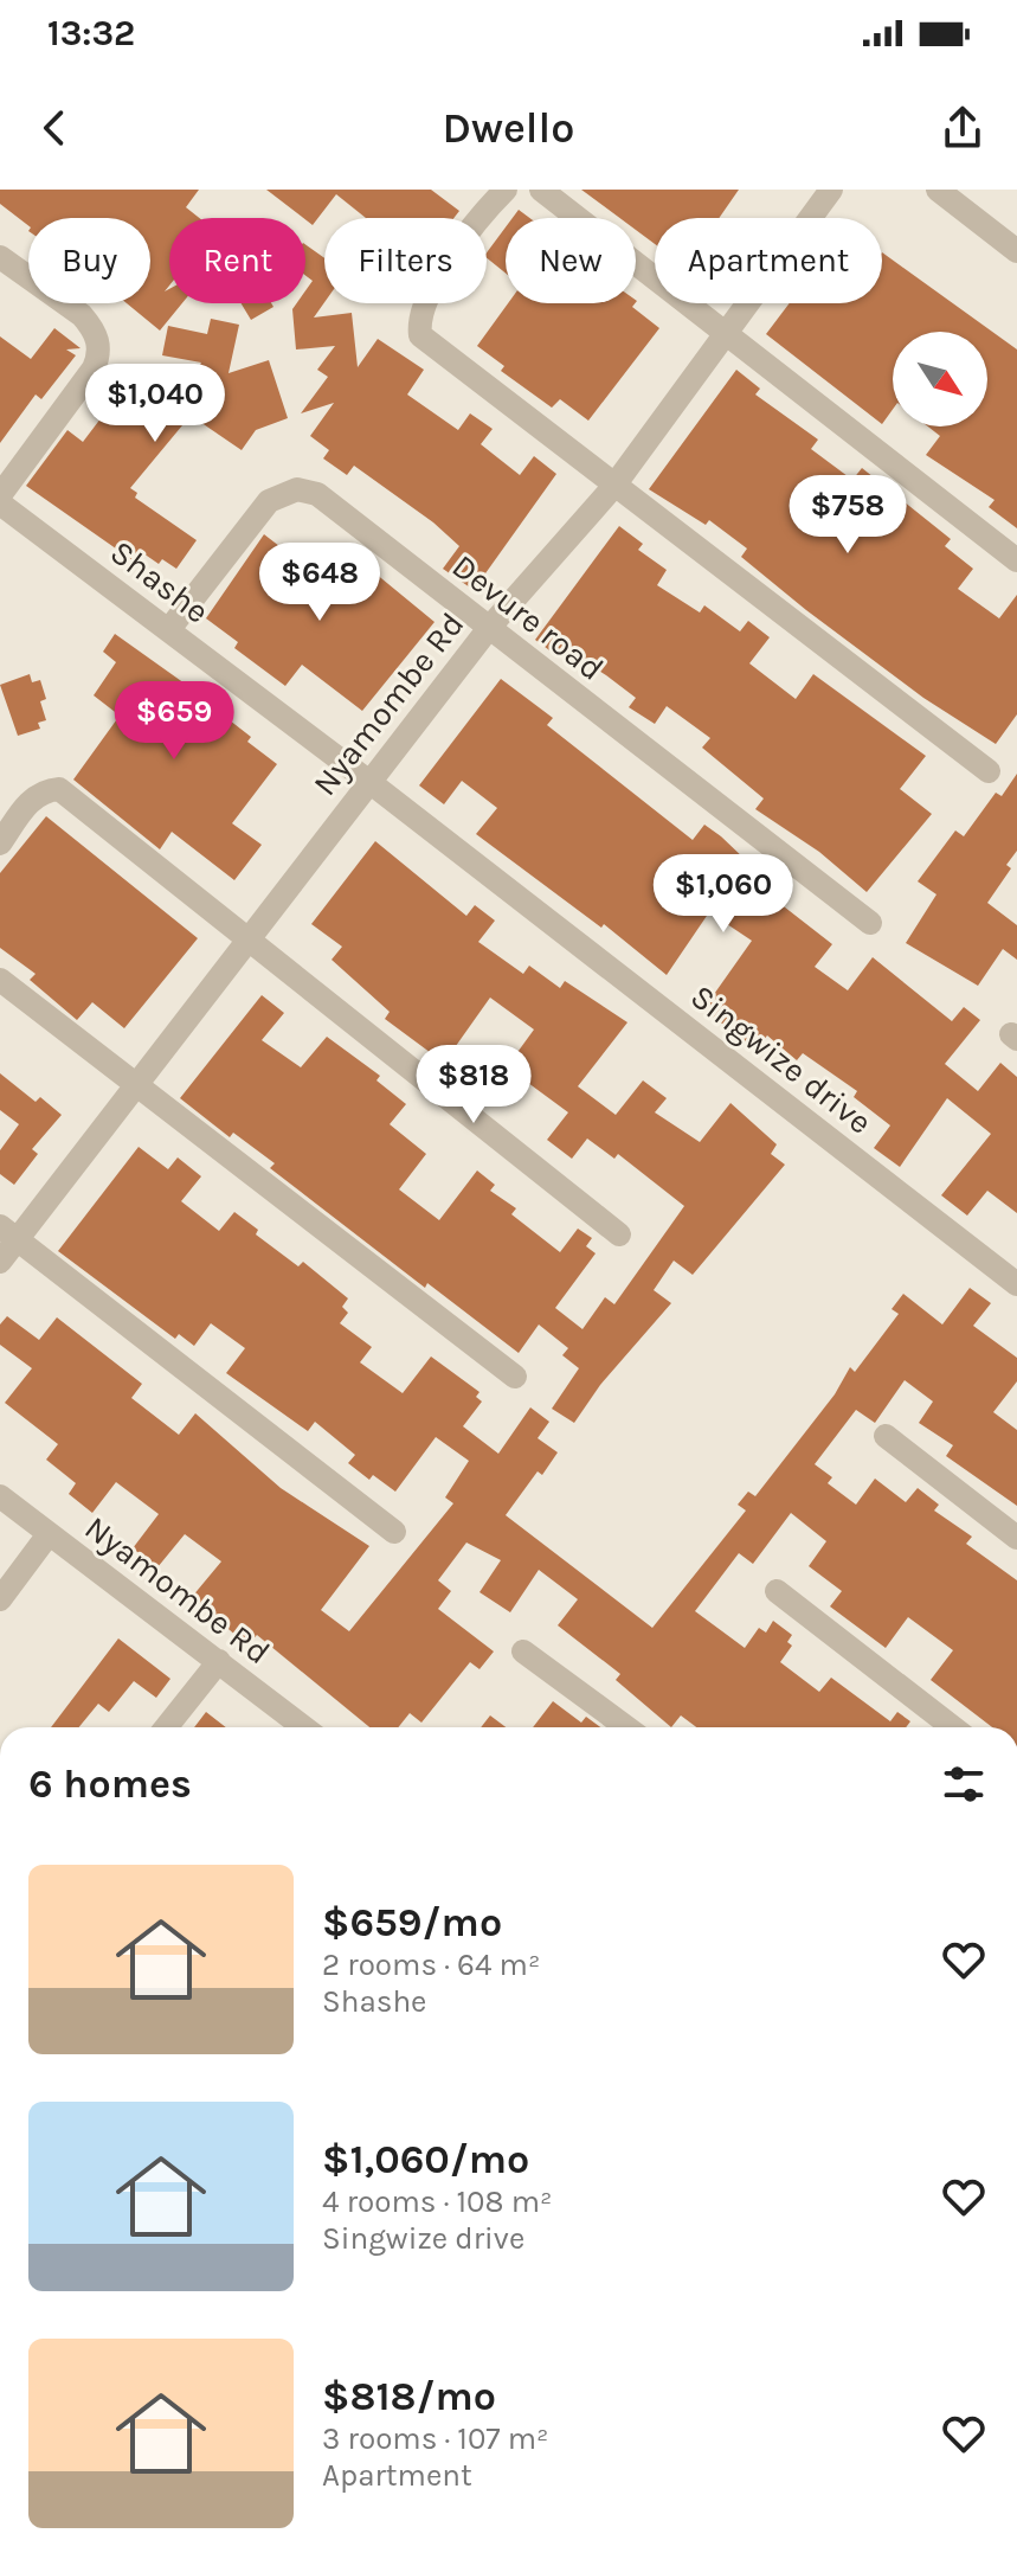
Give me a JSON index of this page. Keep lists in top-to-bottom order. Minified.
{"streets":{"street":["Shashe","Devure road","Nyamombe Rd","Singwize drive"]},"crossings":[["Shashe","Devure road"],["Shashe","Nyamombe Rd"],["Shashe","Singwize drive"],["Devure road","Nyamombe Rd"],["Nyamombe Rd","Singwize drive"]],"north":"bottom right","page":{"status":"13:32","header":"Dwello","chip":["Buy","Rent","Filters","New","Apartment"],"price":["$1,040","$758","$648","$659","$1,060","$818"],"heading":"6 homes","list":[{"name":"$659/mo","note":"2 rooms · 64 m² · Shashe"},{"name":"$1,060/mo","note":"4 rooms · 108 m² · Singwize drive"},{"name":"$818/mo","note":"3 rooms · 107 m² · Apartment"}]}}
